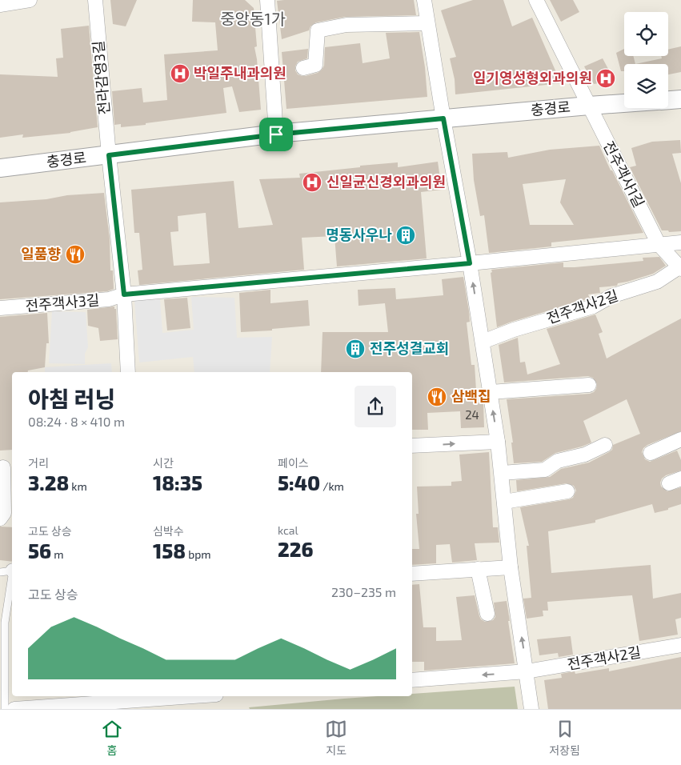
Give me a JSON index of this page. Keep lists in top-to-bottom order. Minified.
{"streets":{"street":["전라감영3길","충경로","전주객사1길","전주객사3길","전주객사2길"]},"crossings":[["전라감영3길","충경로"],["충경로","전주객사1길"],["전주객사1길","전주객사2길"]],"districts":["중앙동1가"],"places":{"hospital":["박일주내과의원","임기영성형외과의원","신일균신경외과의원"],"building":["명동사우나","전주성결교회"],"restaurant":["일품향","삼백집"]},"house_numbers":["24"],"page":{"heading":["아침 러닝","08:24 · 8 × 410 m"],"stats":[["거리","3.28 km"],["시간","18:35"],["페이스","5:40 /km"],["고도 상승","56 m"],["심박수","158 bpm"],["kcal","226"]],"chart":["고도 상승","230–235 m"],"tabs":["홈","지도","저장됨"]}}
